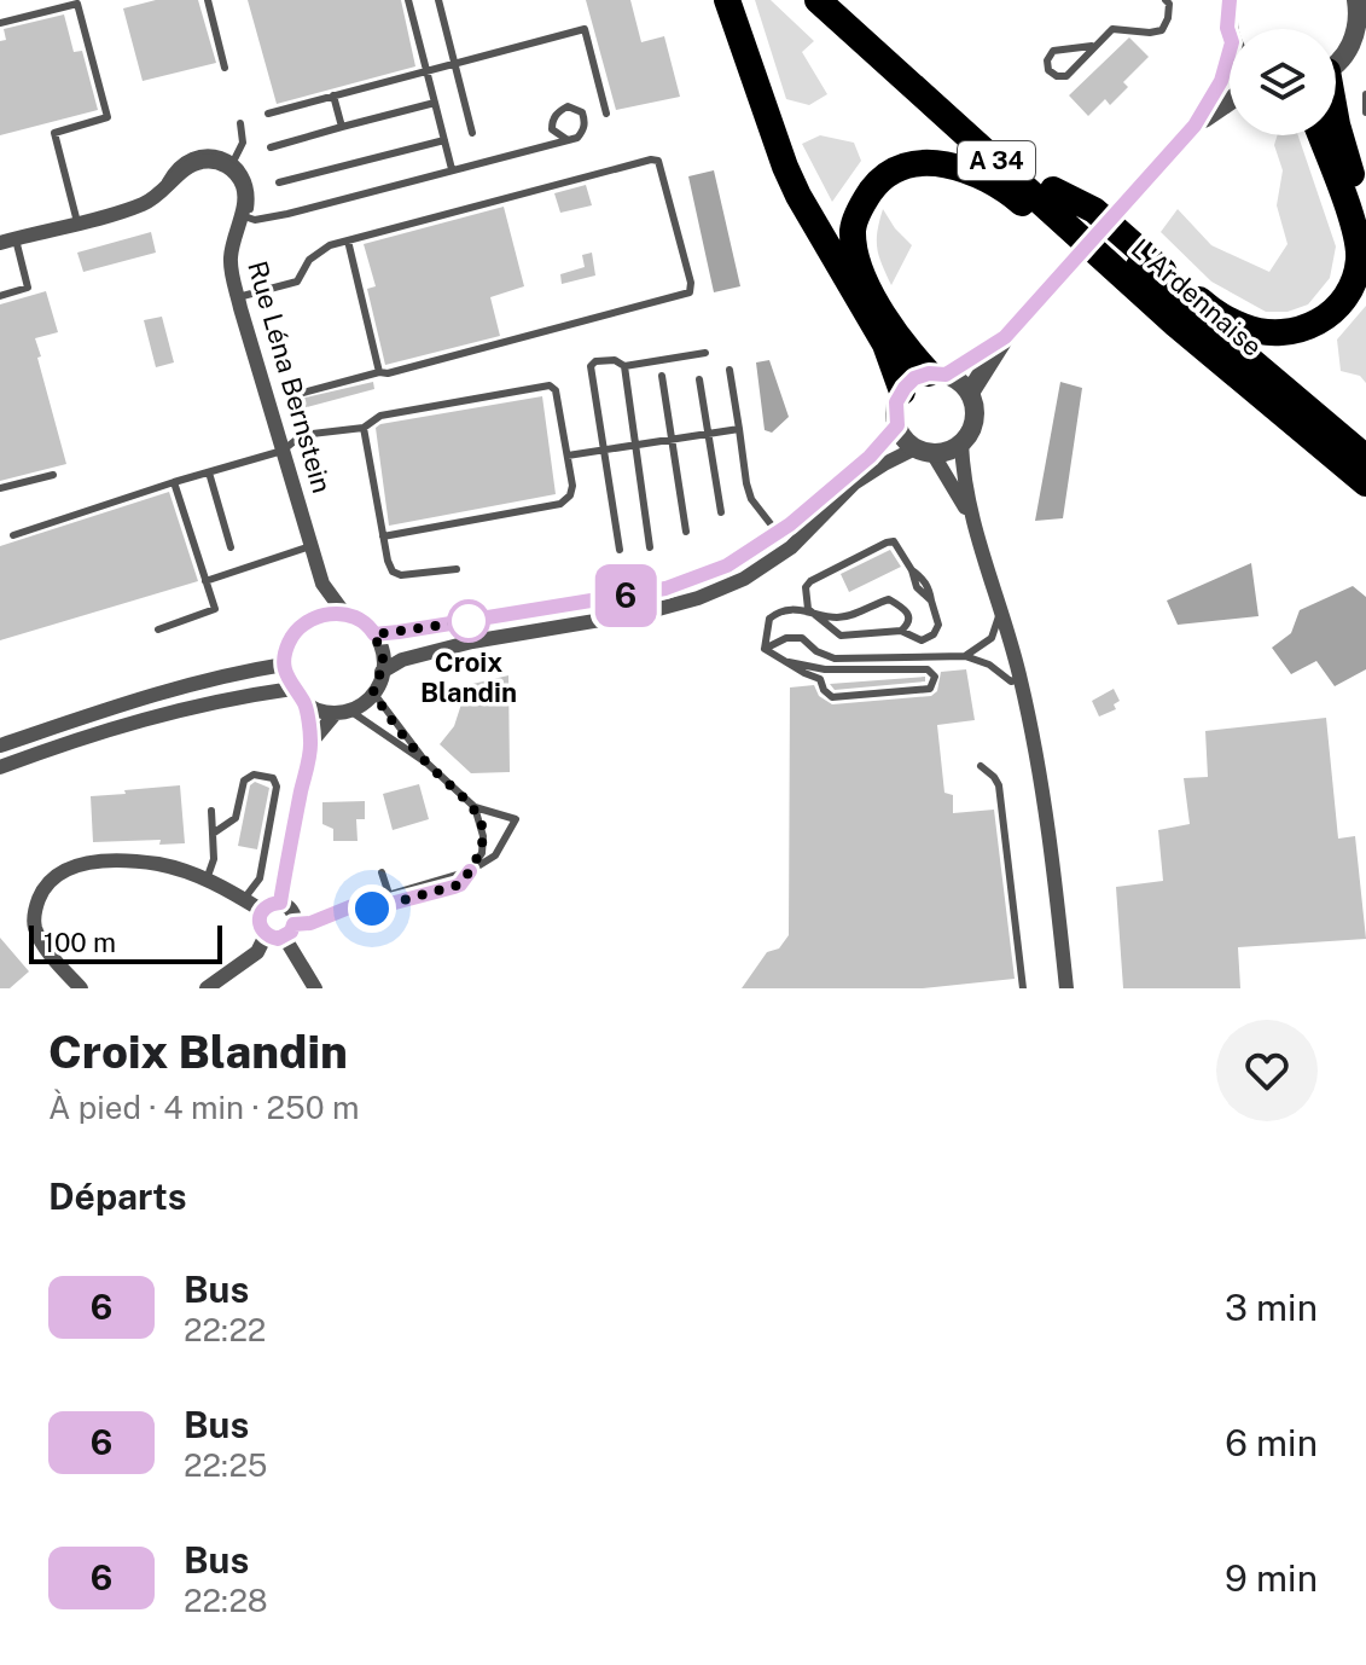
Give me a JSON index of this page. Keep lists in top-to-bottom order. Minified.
{"streets":{"highway":["A 34","L'Ardennaise"],"street":["Rue Léna Bernstein"]},"places":["Croix Blandin"],"lines":["bus line 6"],"scale_bar":"100 m","page":{"on_map":"6","scale":"100 m","heading":[["Croix Blandin","À pied · 4 min · 250 m"],"Départs"],"list":[{"mark":"6","name":"Bus","note":"22:22","value":"3 min"},{"mark":"6","name":"Bus","note":"22:25","value":"6 min"},{"mark":"6","name":"Bus","note":"22:28","value":"9 min"}]}}
